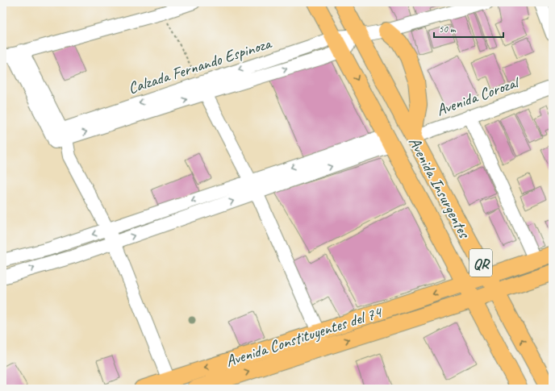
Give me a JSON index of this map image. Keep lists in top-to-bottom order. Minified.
{"streets":{"main road":["Avenida Insurgentes","QR","Avenida Constituyentes del 74"],"street":["Calzada Fernando Espinoza","Avenida Corozal"]},"crossings":[["Calzada Fernando Espinoza","Avenida Insurgentes"],["Avenida Corozal","Avenida Insurgentes"],["Avenida Insurgentes","Avenida Constituyentes del 74"]],"scale_bar":"50 m"}
